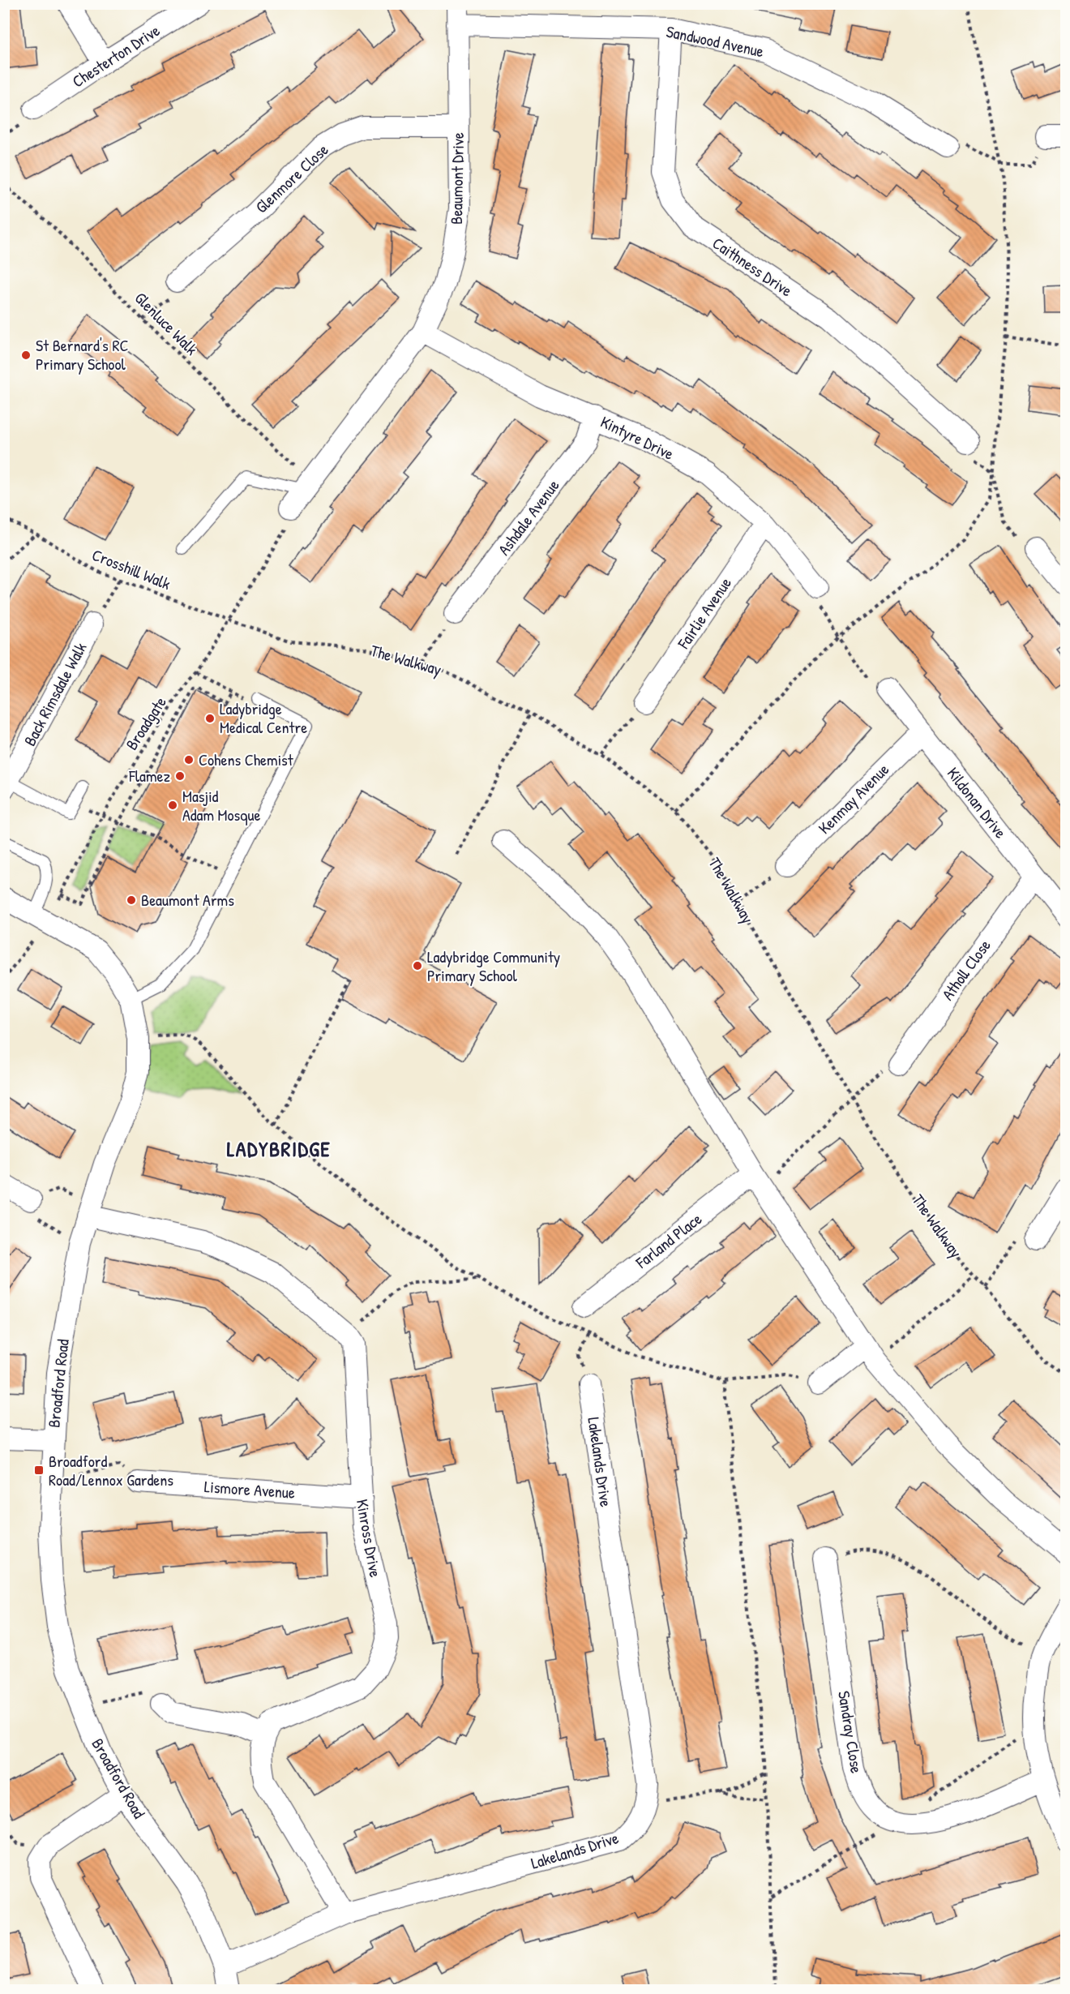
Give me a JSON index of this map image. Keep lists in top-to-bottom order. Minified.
{"streets":{"street":["Sandwood Avenue","Chesterton Drive","Glenmore Close","Beaumont Drive","Caithness Drive","Kintyre Drive","Ashdale Avenue","Fairlie Avenue","Back Rimsdale Walk","Kenmay Avenue","Kildonan Drive","Atholl Close","Farland Place","Broadford Road","Lakelands Drive","Lismore Avenue","Kinross Drive","Sandray Close"],"path":["Glenluce Walk","Crosshill Walk","The Walkway","Broadgate"]},"crossings":[["Sandwood Avenue","Beaumont Drive"],["Sandwood Avenue","Caithness Drive"],["Glenmore Close","Beaumont Drive"],["Beaumont Drive","Glenluce Walk"],["Beaumont Drive","Kintyre Drive"],["Beaumont Drive","Broadgate"],["Kintyre Drive","Ashdale Avenue"],["Kintyre Drive","Fairlie Avenue"],["Crosshill Walk","The Walkway"],["Crosshill Walk","Broadgate"],["The Walkway","Broadgate"],["Broadgate","Broadford Road"],["Kenmay Avenue","Kildonan Drive"],["Kildonan Drive","Atholl Close"],["Broadford Road","Lakelands Drive"],["Lismore Avenue","Kinross Drive"]],"districts":["LADYBRIDGE"],"places":{"other":["St Bernard's RC Primary School","Ladybridge Medical Centre","Cohens Chemist","Flamez","Masjid Adam Mosque","Beaumont Arms","Ladybridge Community Primary School"],"transit":["Broadford Road/Lennox Gardens"]}}
